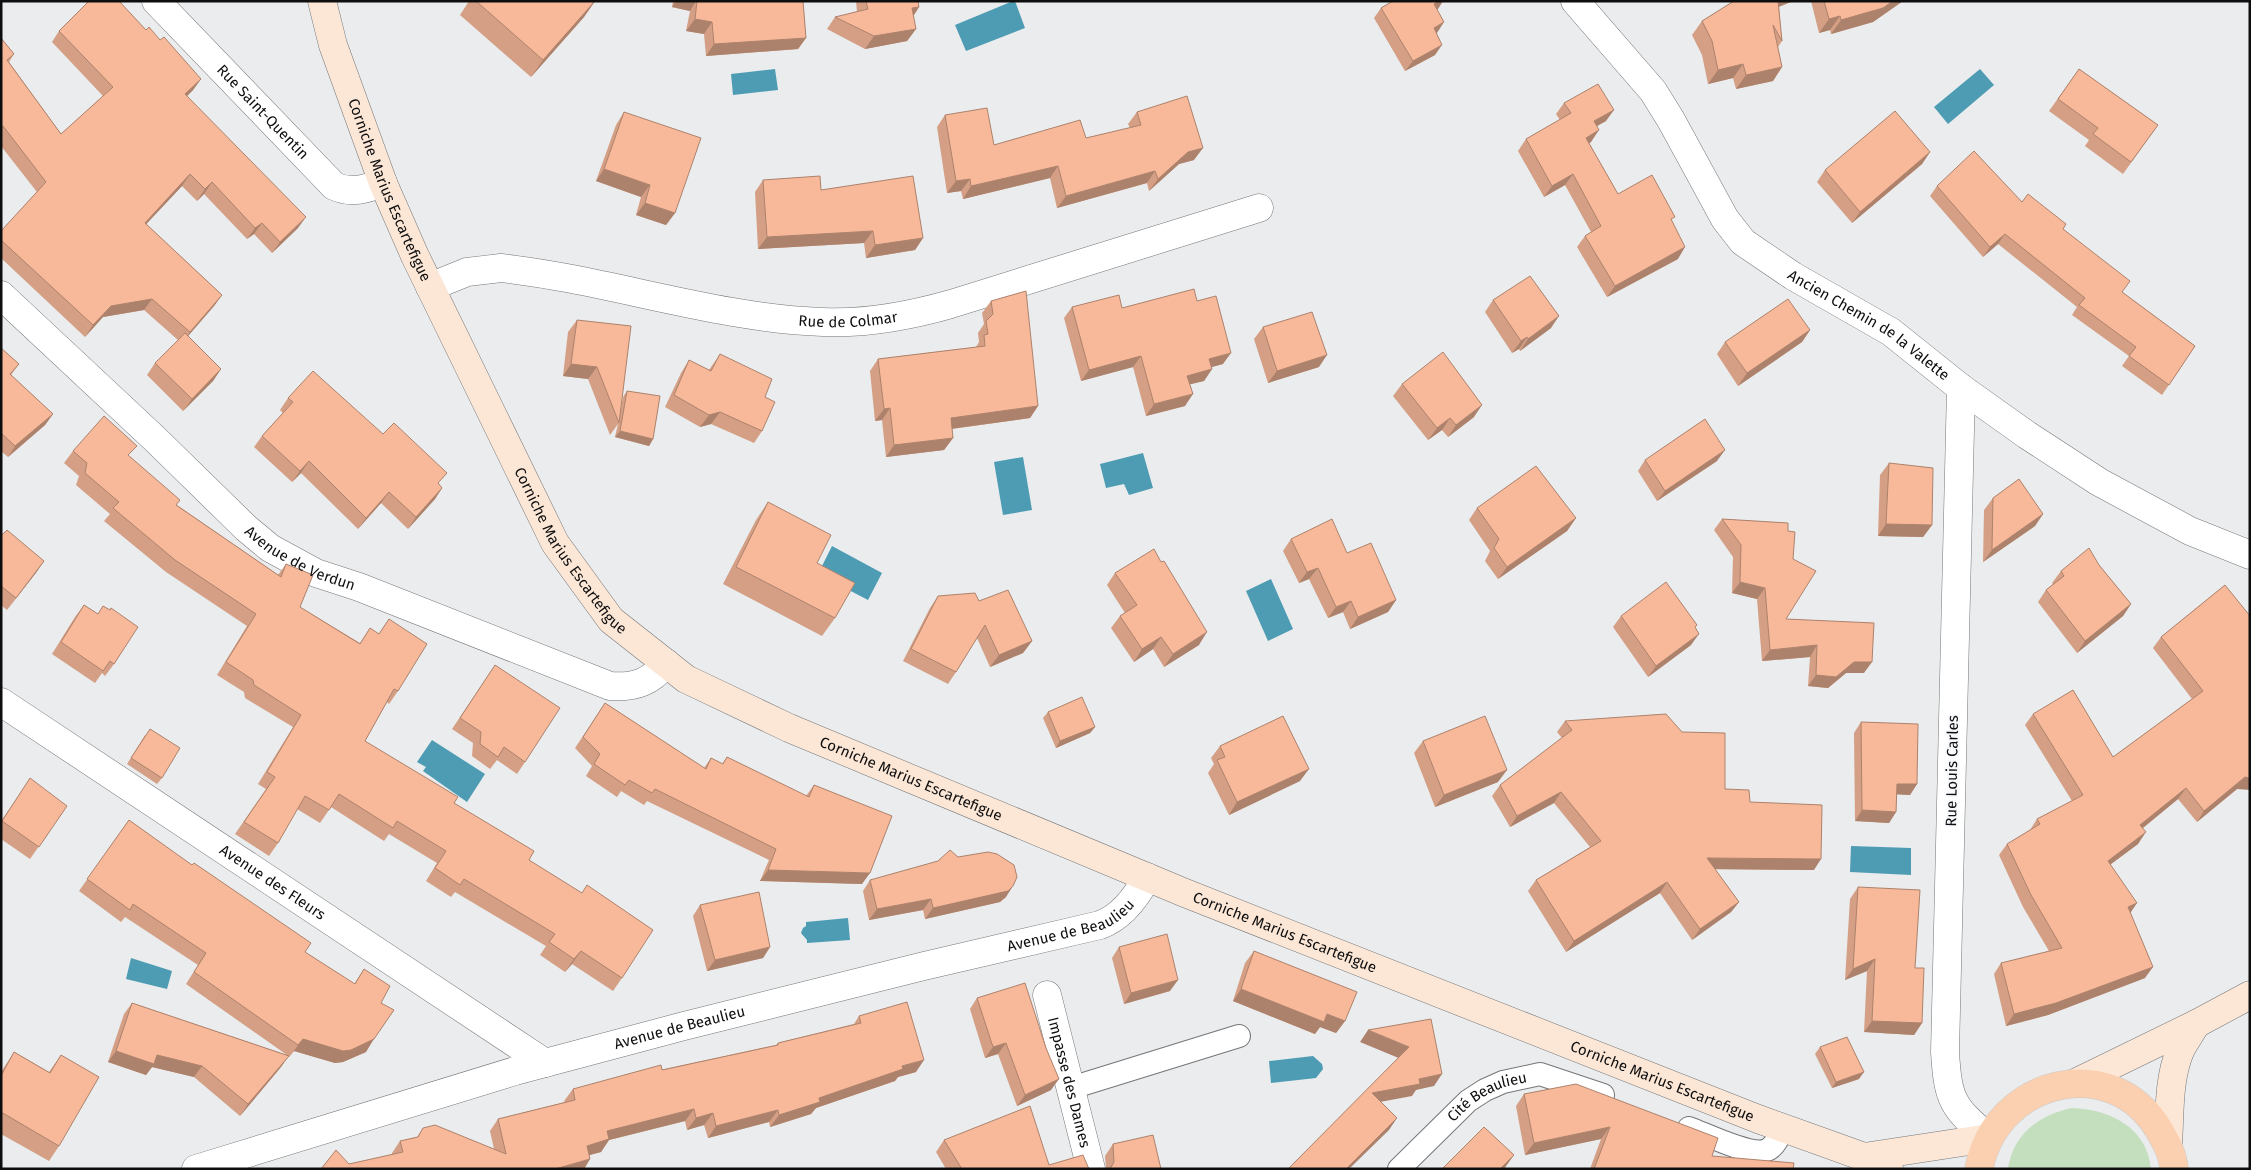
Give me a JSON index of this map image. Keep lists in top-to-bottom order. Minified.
{"streets":{"main road":["Corniche Marius Escartefigue"],"street":["Rue Saint-Quentin","Rue de Colmar","Ancien Chemin de la Valette","Avenue de Verdun","Rue Louis Carles","Avenue des Fleurs","Avenue de Beaulieu","Impasse des Dames"],"lane":["Cité Beaulieu"]},"crossings":[["Rue Saint-Quentin","Corniche Marius Escartefigue"],["Corniche Marius Escartefigue","Rue de Colmar"],["Corniche Marius Escartefigue","Avenue de Verdun"],["Corniche Marius Escartefigue","Rue Louis Carles"],["Corniche Marius Escartefigue","Avenue de Beaulieu"],["Ancien Chemin de la Valette","Rue Louis Carles"],["Avenue des Fleurs","Avenue de Beaulieu"]]}
